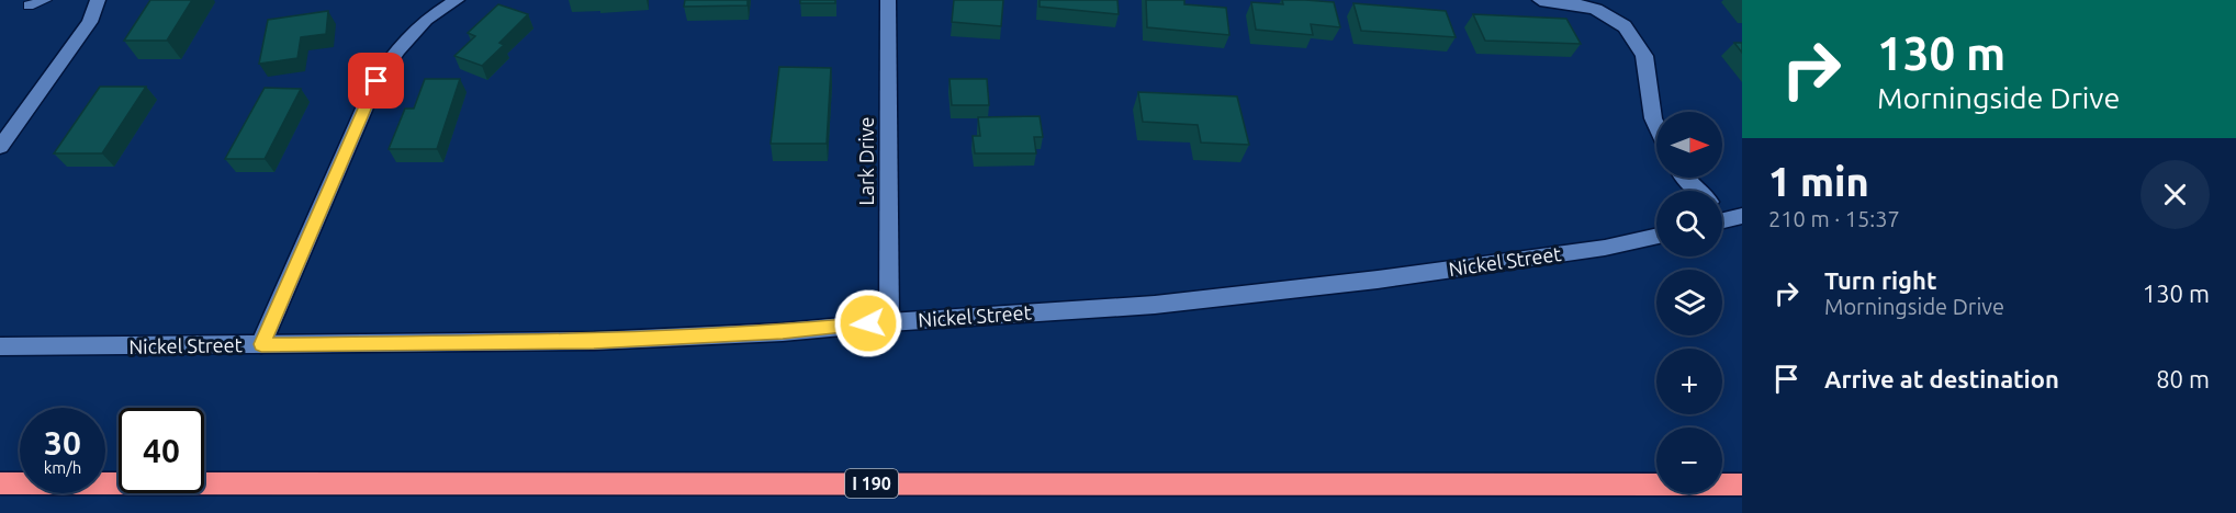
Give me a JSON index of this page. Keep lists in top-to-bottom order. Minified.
{"streets":{"highway":["I 190"],"street":["Lark Drive","Nickel Street"]},"crossings":[["Lark Drive","Nickel Street"]],"north":"right","page":{"turn":["130 m","Morningside Drive"],"map_buttons":["+","−"],"heading":["1 min","210 m · 15:37"],"list":[{"name":"Turn right","note":"Morningside Drive","value":"130 m"},{"name":"Arrive at destination","value":"80 m"}],"speed":"30 km/h","limit":"40"}}
